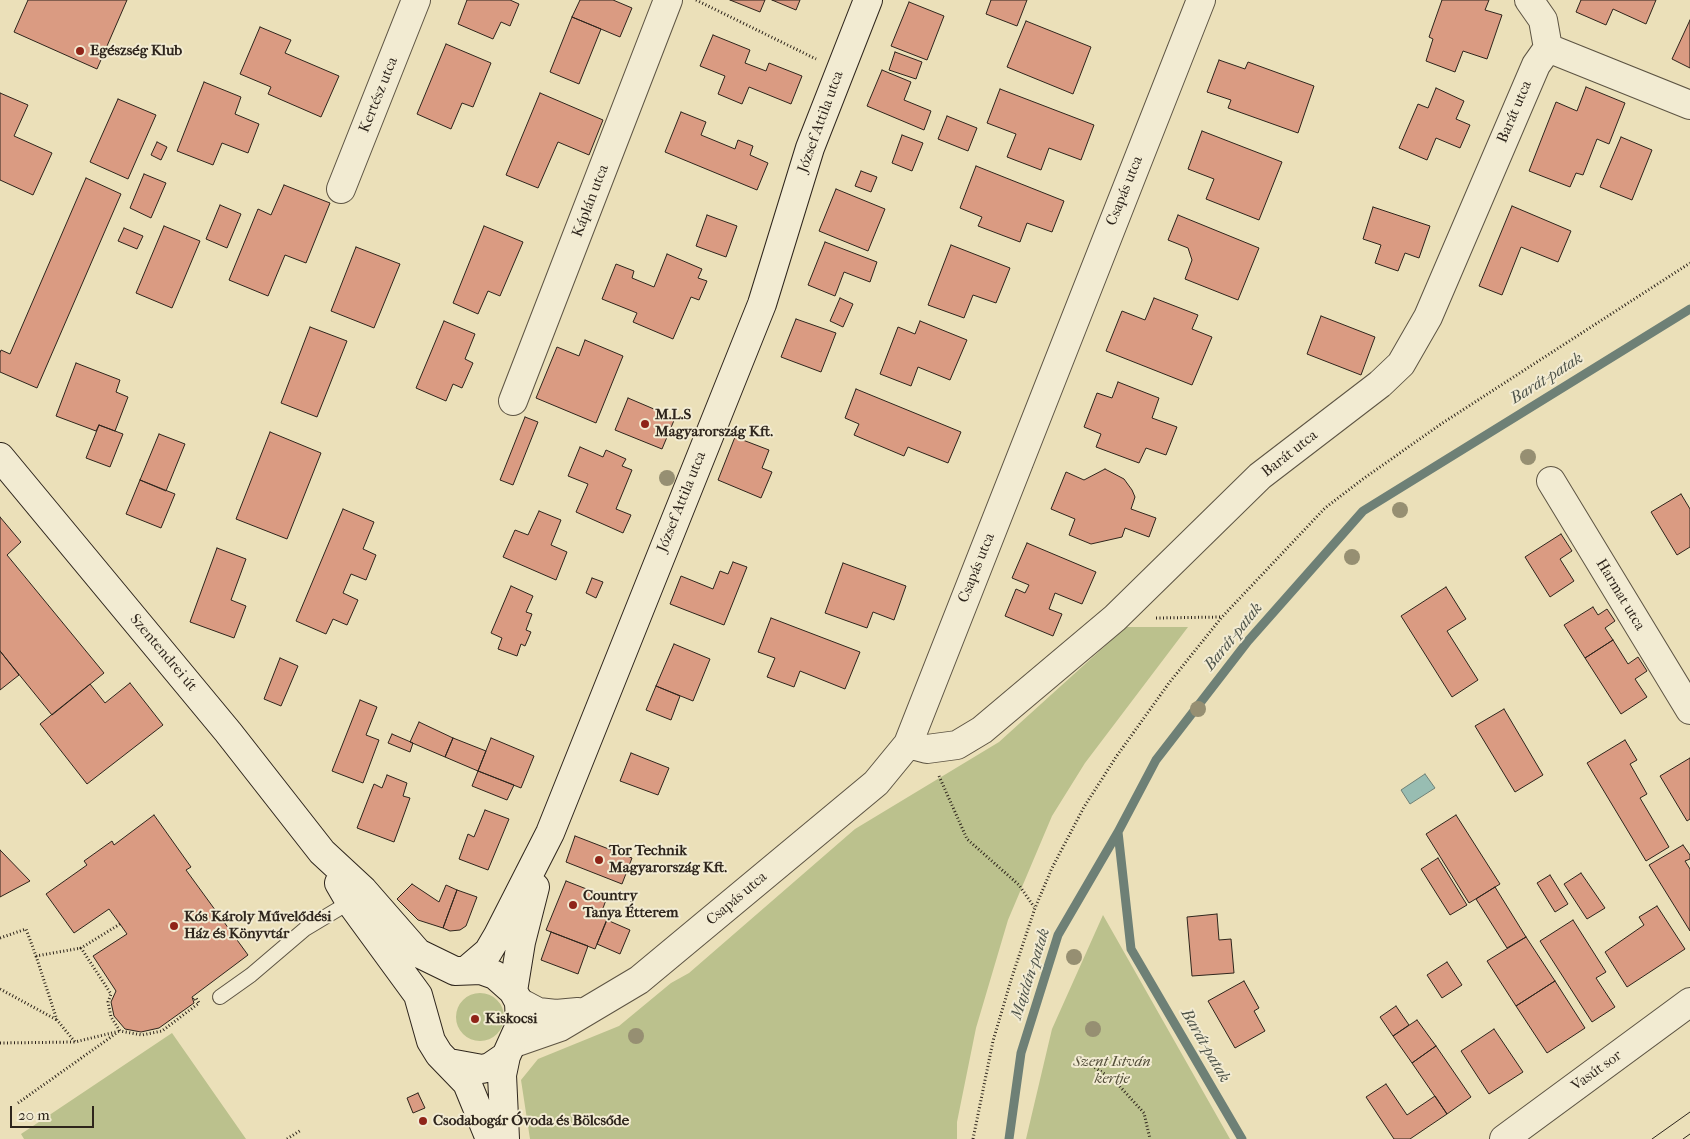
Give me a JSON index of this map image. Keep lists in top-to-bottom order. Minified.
{"streets":{"street":["Kertész utca","Barát utca","József Attila utca","Csapás utca","Káplán utca","Harmat utca","Szentendrei út","Vasút sor"]},"crossings":[["Barát utca","Csapás utca"]],"water":["Barát-patak","Majdán-patak"],"parks":["Szent István kertje"],"places":["Egészség Klub","M.L.S Magyarország Kft.","Tor Technik Magyarország Kft.","Country Tanya Étterem","Kós Károly Művelődési Ház és Könyvtár","Kiskocsi","Csodabogár Óvoda és Bölcsőde"],"scale_bar":"20 m"}
